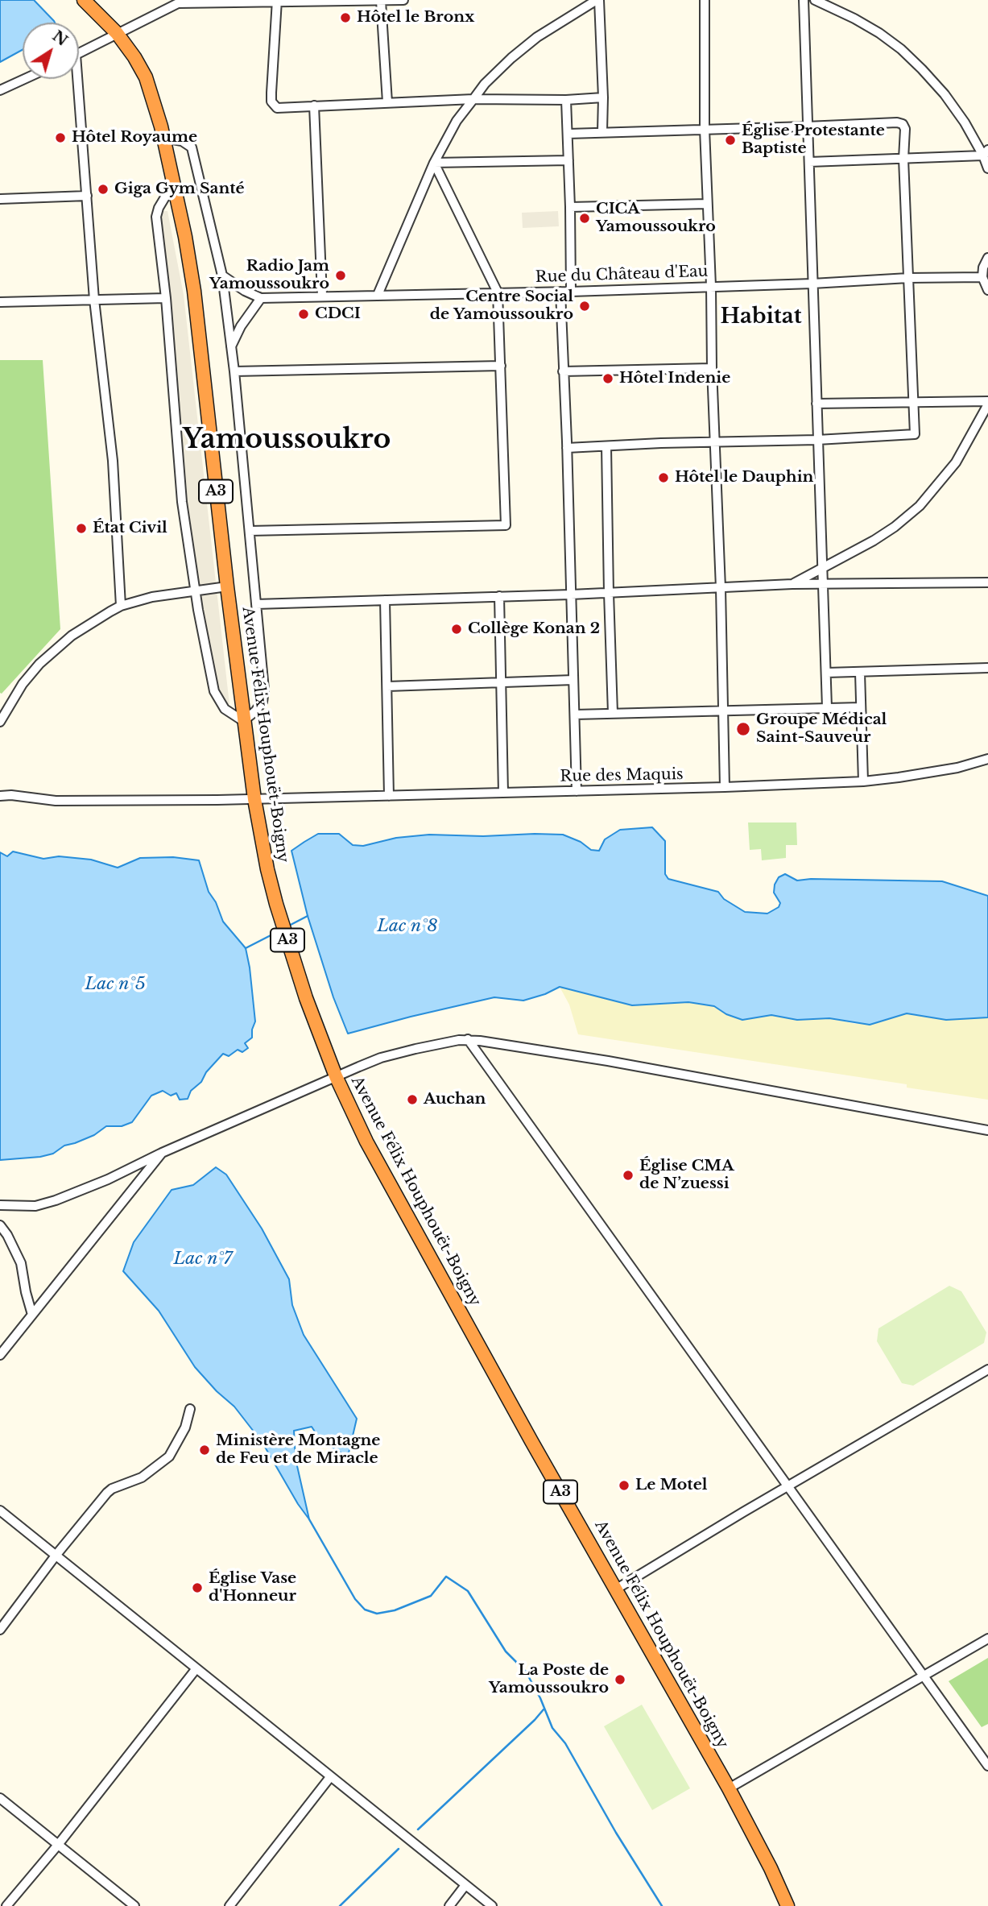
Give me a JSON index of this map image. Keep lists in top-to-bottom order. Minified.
{"streets":{"highway":["A3","Avenue Félix Houphouët-Boigny"],"street":["Rue du Château d'Eau","Rue des Maquis"]},"crossings":[["A3","Avenue Félix Houphouët-Boigny"],["Avenue Félix Houphouët-Boigny","Rue des Maquis"]],"districts":["Habitat","Yamoussoukro"],"water":["Lac n°8","Lac n°5","Lac n°7"],"places":["Hôtel le Bronx","Hôtel Royaume","Église Protestante Baptiste","Giga Gym Santé","CICA Yamoussoukro","Radio Jam Yamoussoukro","Centre Social de Yamoussoukro","CDCI","Hôtel Indenie","Hôtel le Dauphin","État Civil","Collège Konan 2","Groupe Médical Saint-Sauveur","Auchan","Église CMA de N’zuessi","Ministère Montagne de Feu et de Miracle","Le Motel","Église Vase d'Honneur","La Poste de Yamoussoukro"],"north":"top right"}
